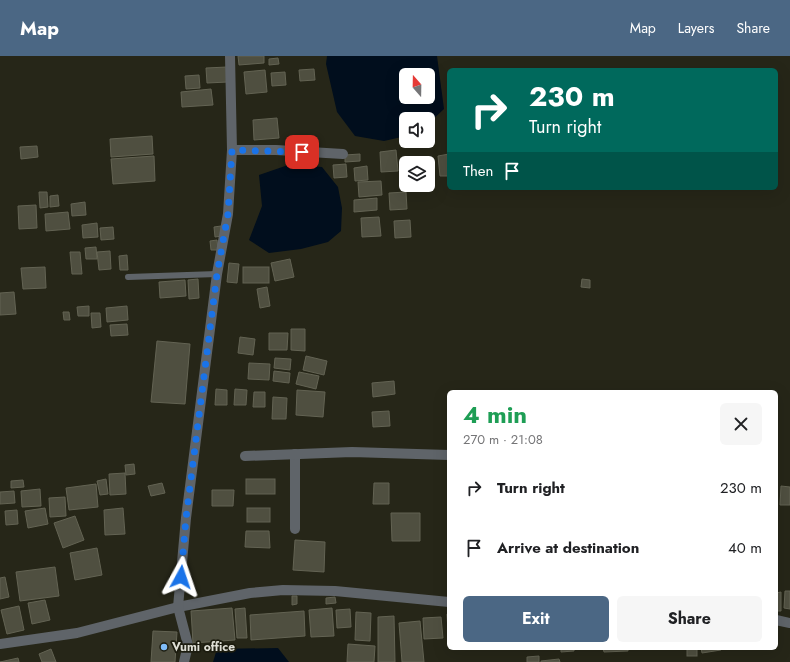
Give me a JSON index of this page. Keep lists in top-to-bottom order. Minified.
{"places":["Vumi office"],"north":"top","page":{"header":"Map","nav":["Map","Layers","Share"],"turn":["230 m","Turn right"],"then":"Then","heading":["4 min","270 m · 21:08"],"list":[{"name":"Turn right","value":"230 m"},{"name":"Arrive at destination","value":"40 m"}],"buttons":["Exit","Share"]}}
